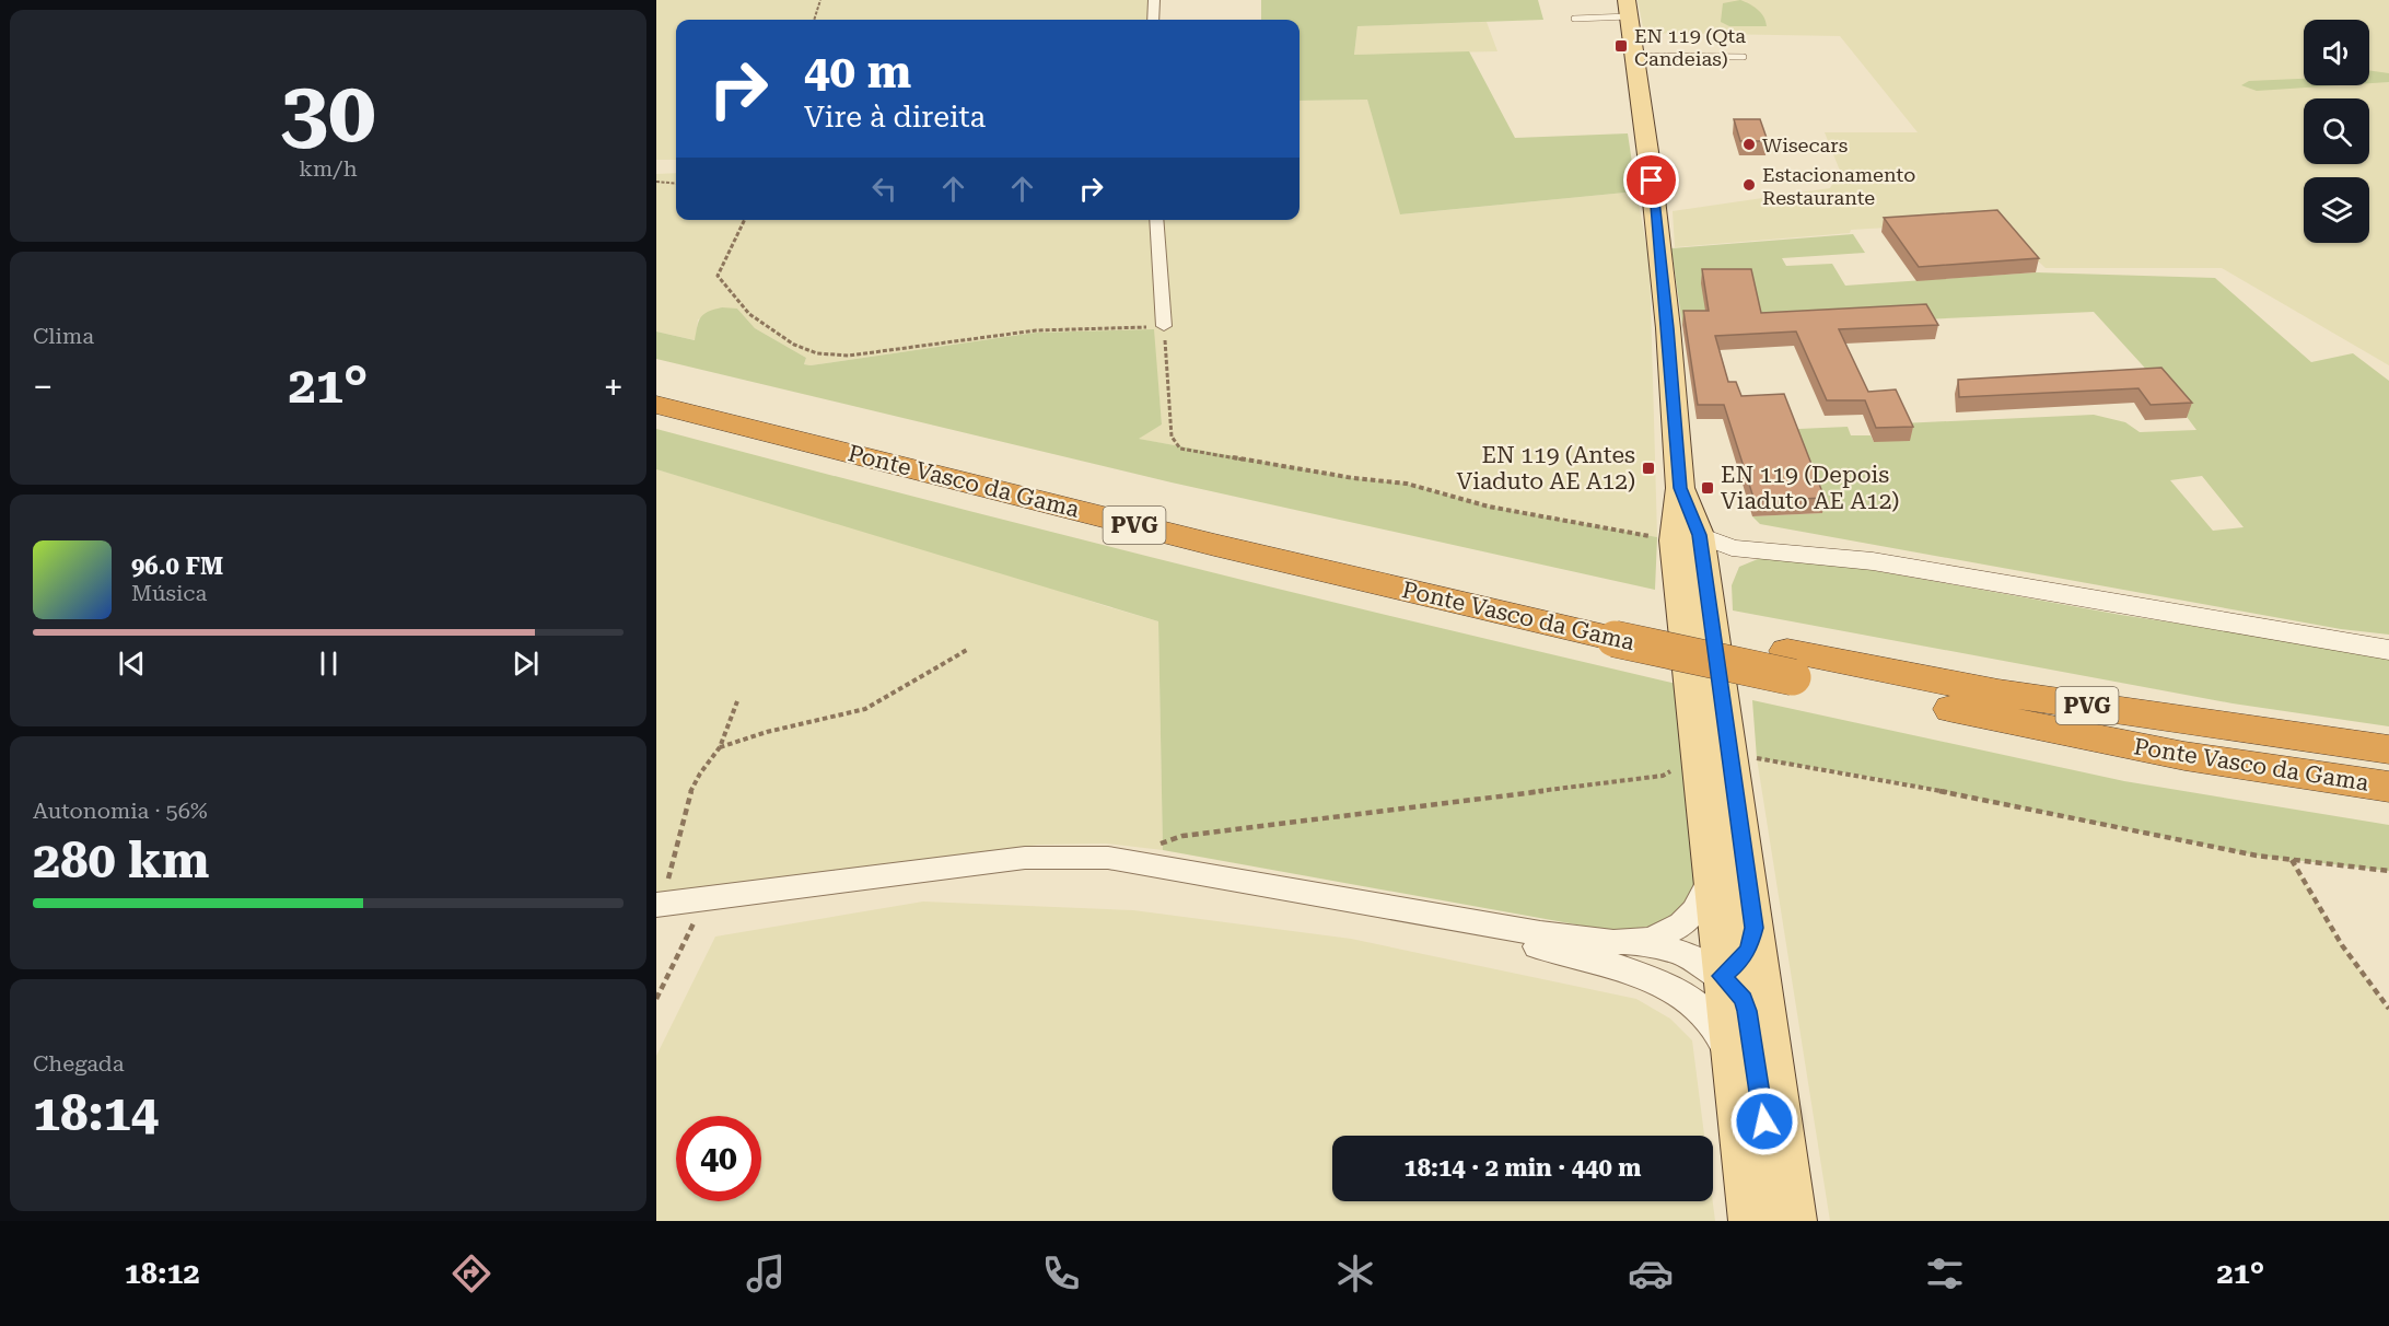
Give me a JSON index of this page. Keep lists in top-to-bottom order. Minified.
{"streets":{"highway":["Ponte Vasco da Gama","PVG"]},"places":{"transit":["EN 119 (Qta Candeias)","EN 119 (Antes Viaduto AE A12)","EN 119 (Depois Viaduto AE A12)"],"other":["Wisecars","Estacionamento Restaurante"]},"page":{"tile":[["30","km/h"],"Clima",["Autonomia · 56%","280 km"],["Chegada","18:14"]],"turn":["40 m","Vire à direita"],"heat":["−","21°","+"],"song":["96.0 FM","Música"],"limit":"40","trip":"18:14 · 2 min · 440 m","tabs":["18:12","21°"]}}
